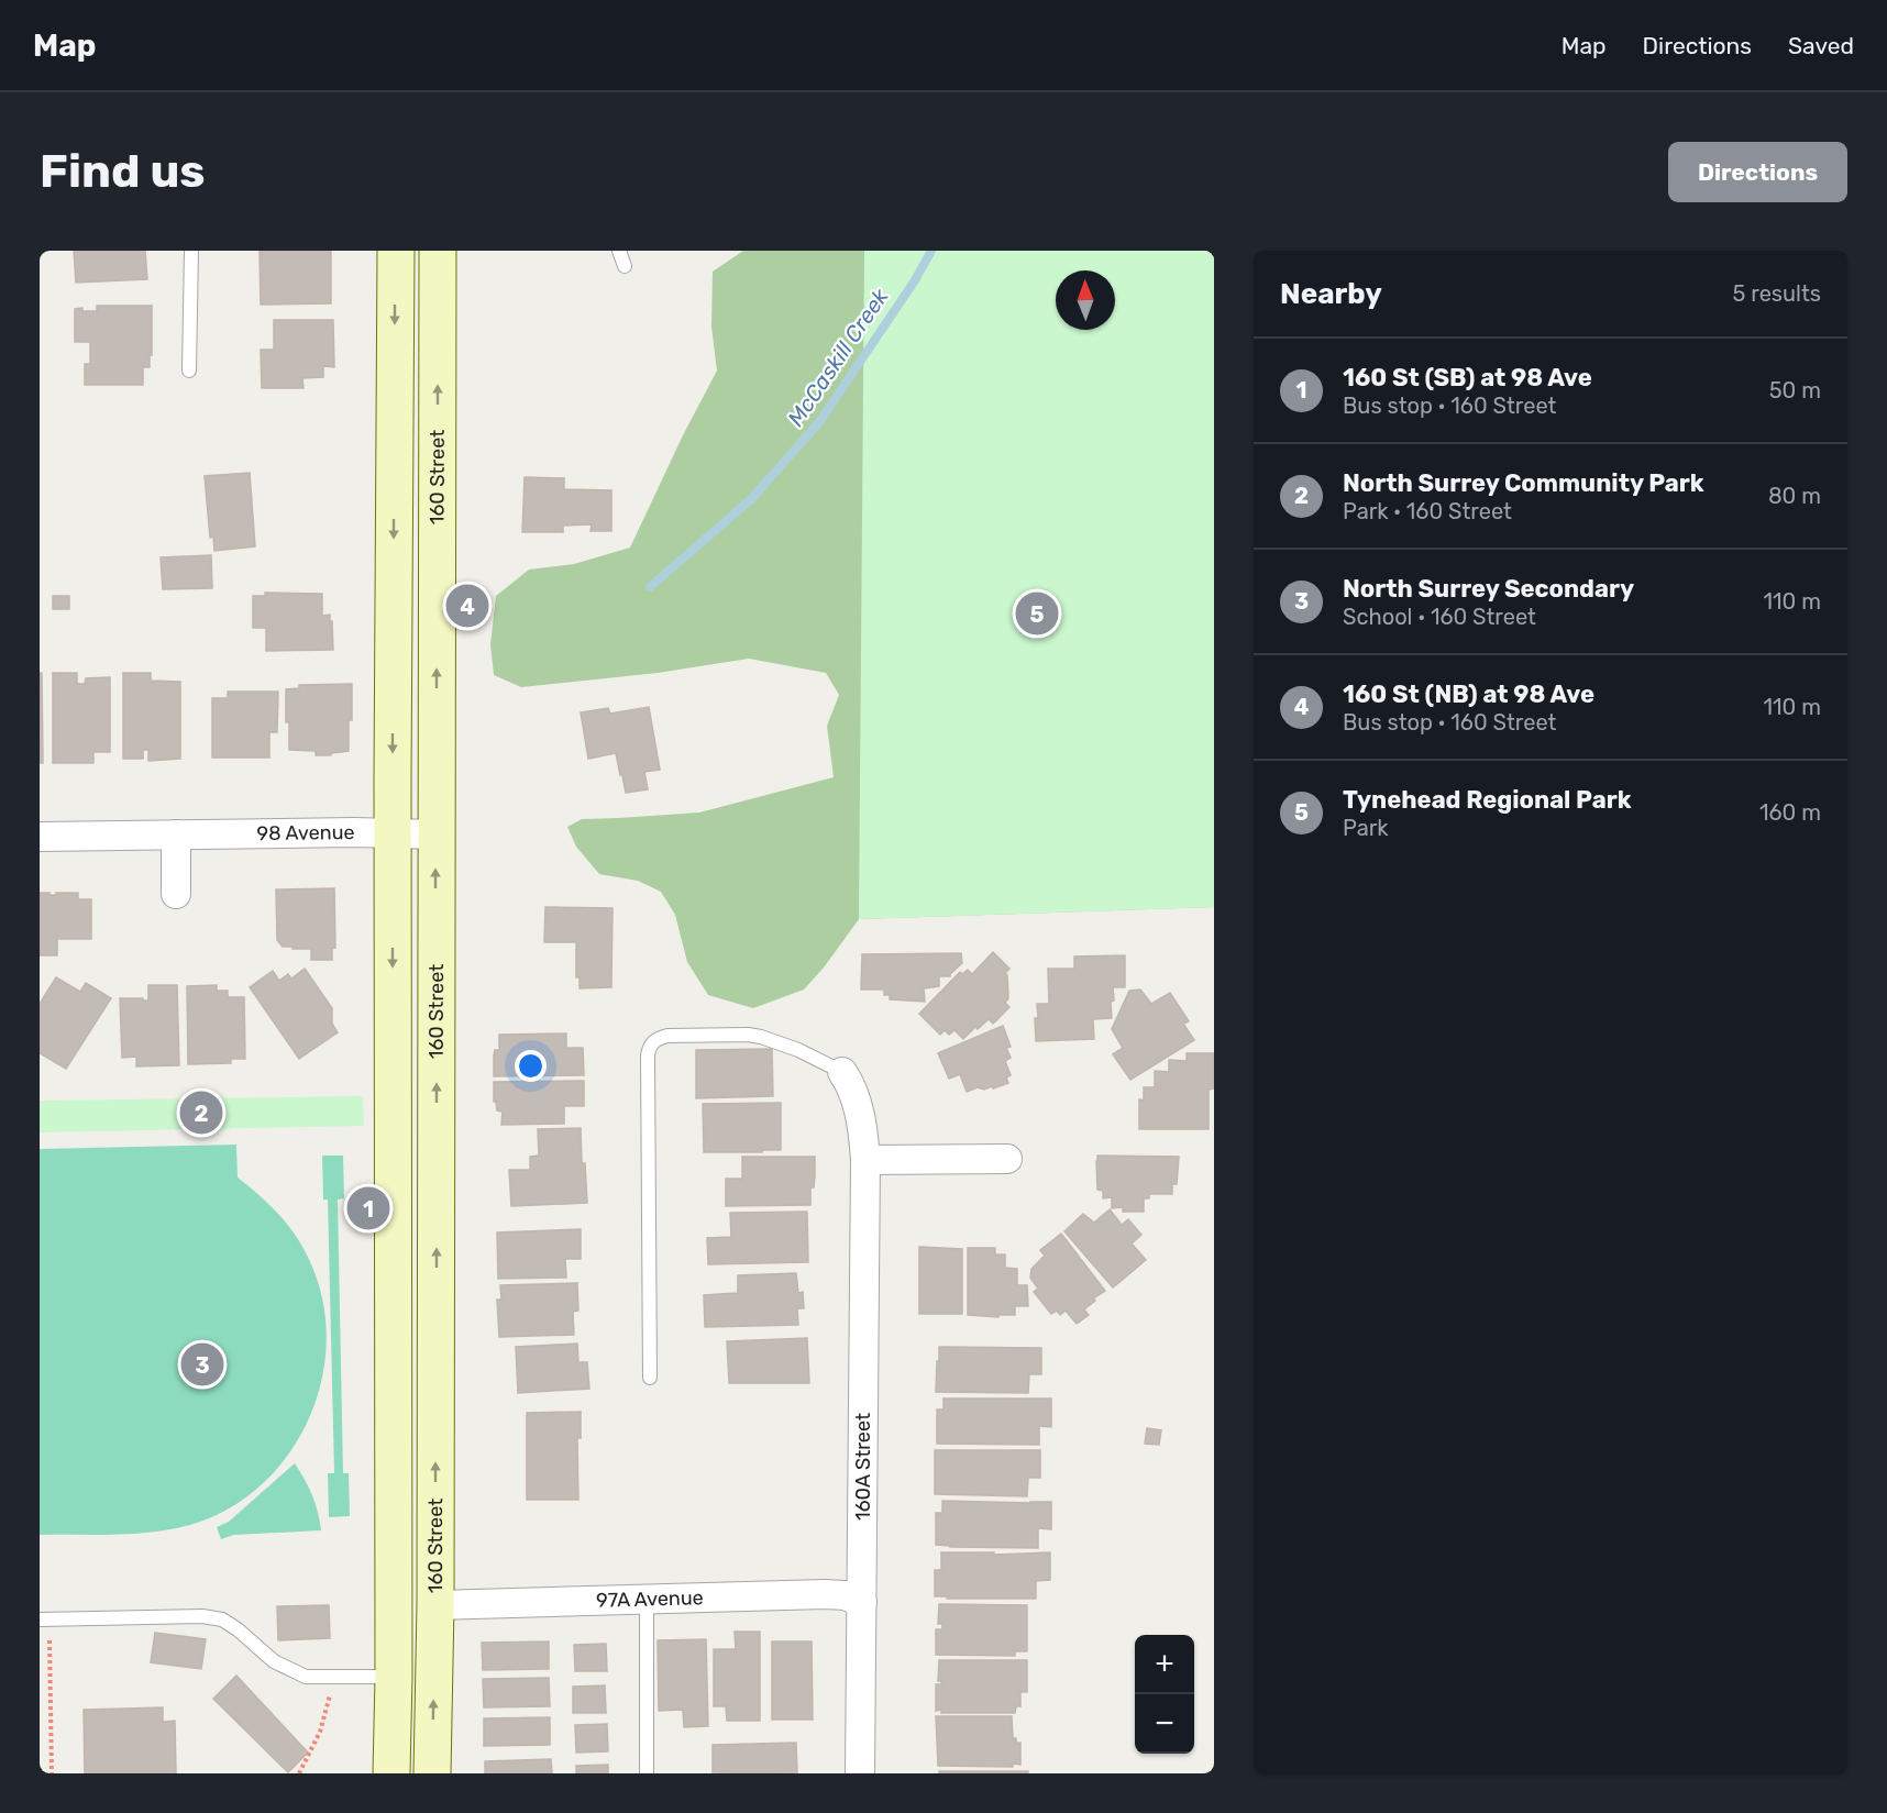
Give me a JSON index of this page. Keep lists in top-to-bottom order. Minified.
{"streets":{"main road":["160 Street"],"street":["98 Avenue","160A Street","97A Avenue"]},"crossings":[["160 Street","98 Avenue"],["160 Street","97A Avenue"],["160A Street","97A Avenue"]],"water":["McCaskill Creek"],"north":"top","page":{"header":"Map","nav":["Map","Directions","Saved"],"buttons":"Directions","title":"Find us","heading":["Nearby","5 results"],"list":[{"mark":"1","name":"160 St (SB) at 98 Ave","note":"Bus stop · 160 Street","value":"50 m"},{"mark":"2","name":"North Surrey Community Park","note":"Park · 160 Street","value":"80 m"},{"mark":"3","name":"North Surrey Secondary","note":"School · 160 Street","value":"110 m"},{"mark":"4","name":"160 St (NB) at 98 Ave","note":"Bus stop · 160 Street","value":"110 m"},{"mark":"5","name":"Tynehead Regional Park","note":"Park","value":"160 m"}],"pins":["4","5","2","1","3"],"map_buttons":["+","−"]}}
